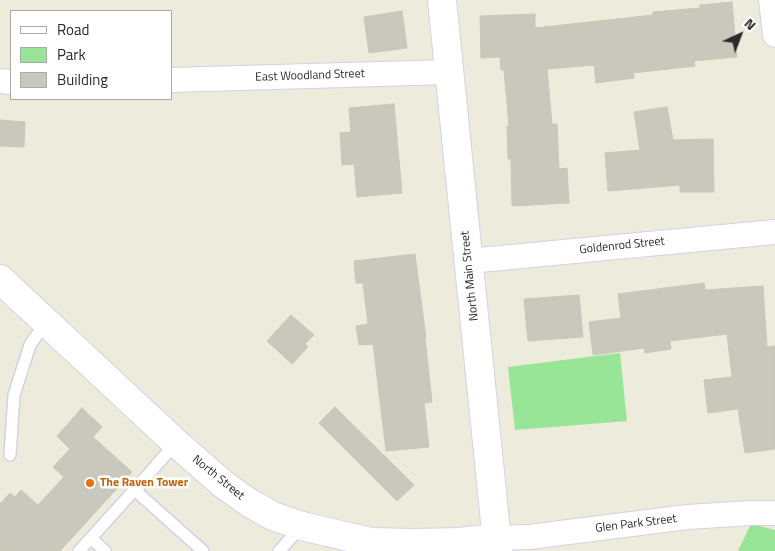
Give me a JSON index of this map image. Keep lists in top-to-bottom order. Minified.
{"streets":{"street":["East Woodland Street","Goldenrod Street","North Main Street","North Street","Glen Park Street"]},"crossings":[["East Woodland Street","North Main Street"],["Goldenrod Street","North Main Street"],["North Main Street","North Street"],["North Main Street","Glen Park Street"],["North Street","Glen Park Street"]],"places":["The Raven Tower"],"legend":["Road","Park","Building"],"north":"top right"}
